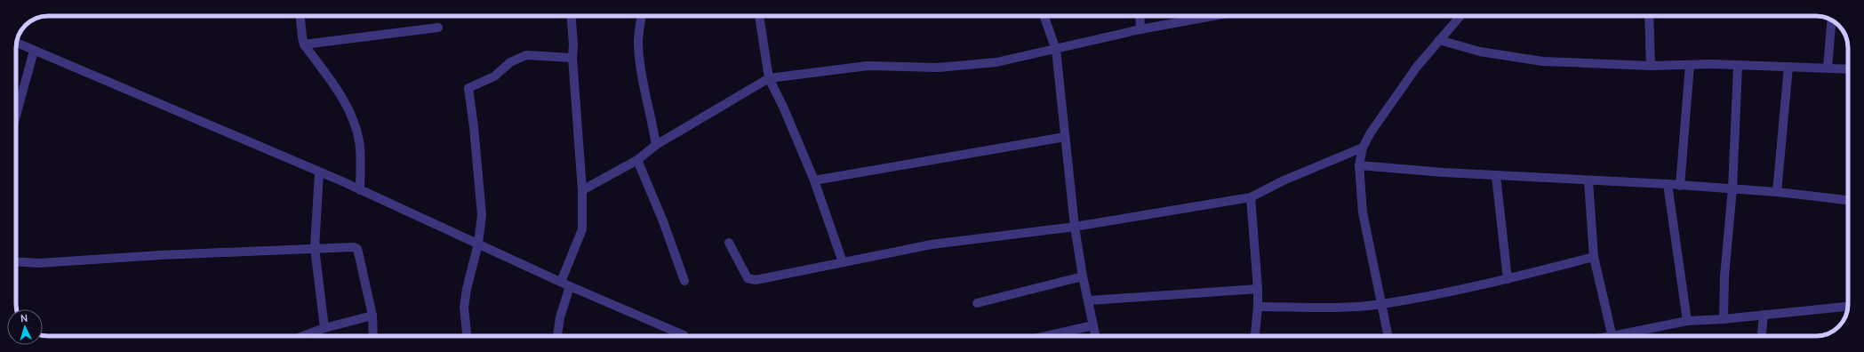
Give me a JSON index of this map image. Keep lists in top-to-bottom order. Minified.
{"north":"top"}
